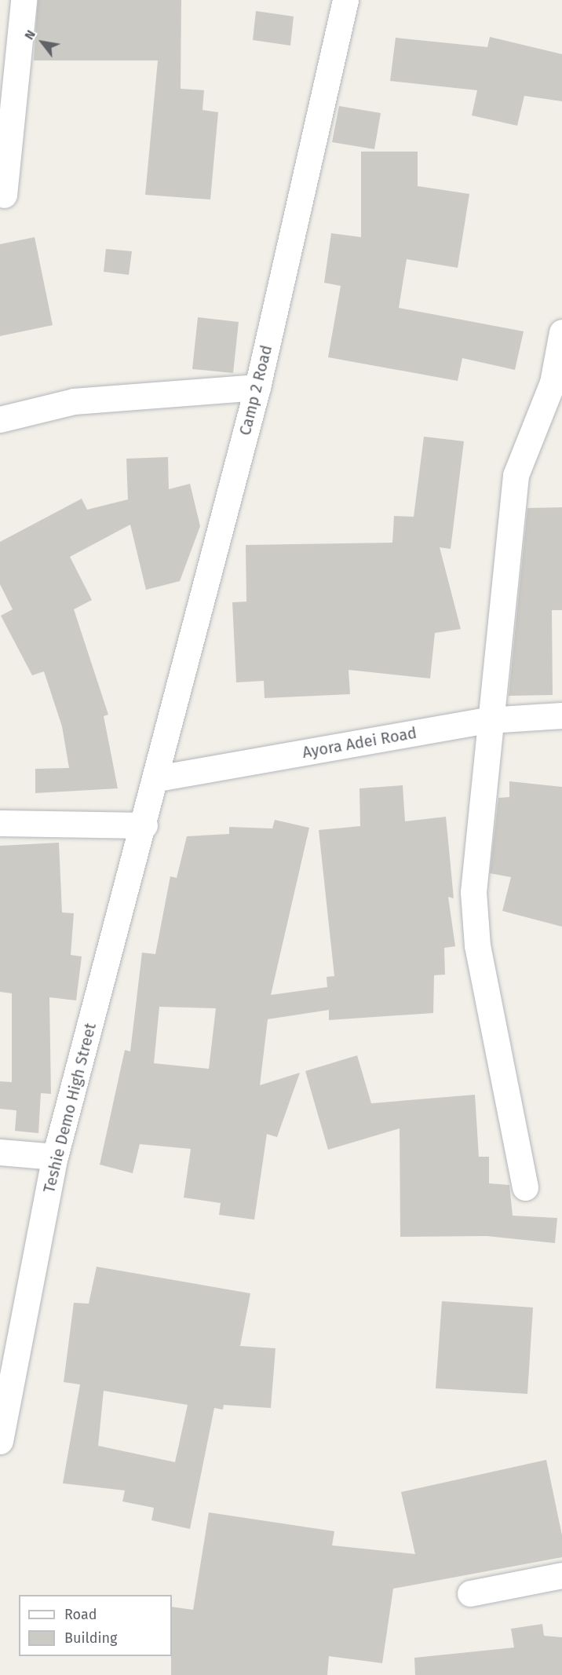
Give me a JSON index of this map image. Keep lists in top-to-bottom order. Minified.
{"streets":{"street":["Camp 2 Road","Ayora Adei Road","Teshie Demo High Street"]},"crossings":[["Camp 2 Road","Ayora Adei Road"],["Camp 2 Road","Teshie Demo High Street"],["Ayora Adei Road","Teshie Demo High Street"]],"legend":["Road","Building"],"north":"top left"}
